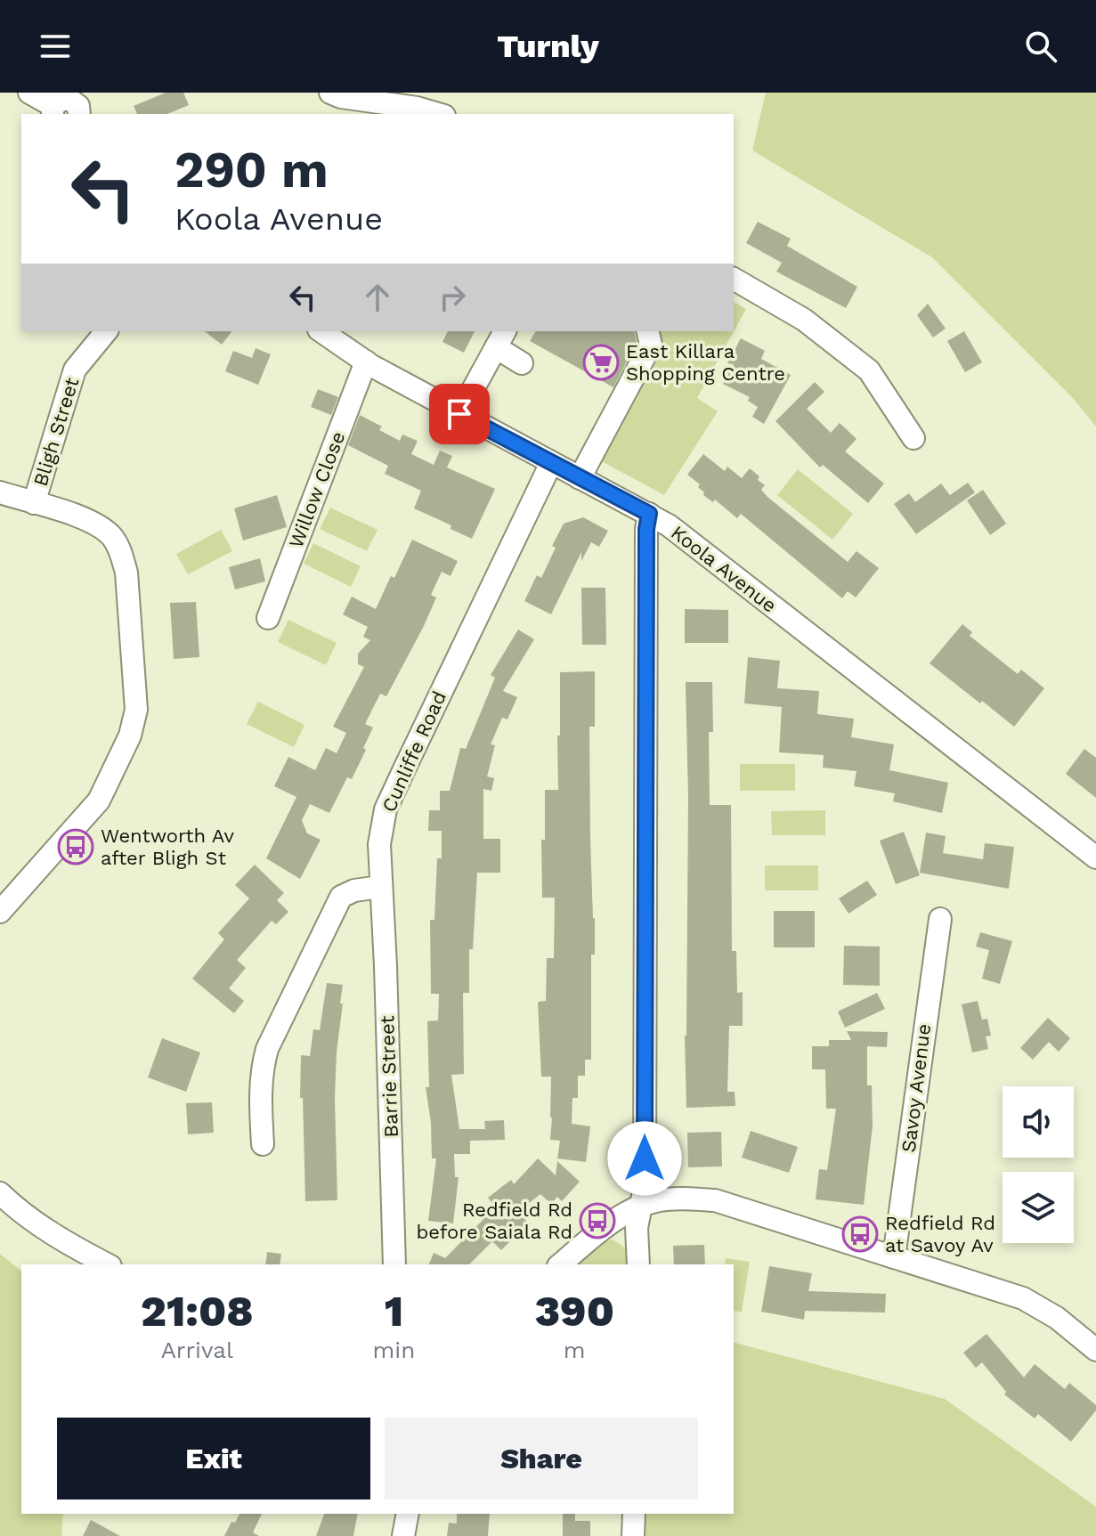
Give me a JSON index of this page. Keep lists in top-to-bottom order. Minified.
{"streets":{"street":["Bligh Street","Willow Close","Koola Avenue","Cunliffe Road","Barrie Street","Savoy Avenue"]},"crossings":[["Willow Close","Koola Avenue"],["Koola Avenue","Cunliffe Road"],["Cunliffe Road","Barrie Street"]],"places":{"supermarket":["East Killara Shopping Centre"],"bus stop":["Wentworth Av after Bligh St","Redfield Rd before Saiala Rd","Redfield Rd at Savoy Av"]},"page":{"header":"Turnly","turn":["290 m","Koola Avenue"],"eta":["21:08","Arrival","1","min","390","m"],"buttons":["Exit","Share"]}}
